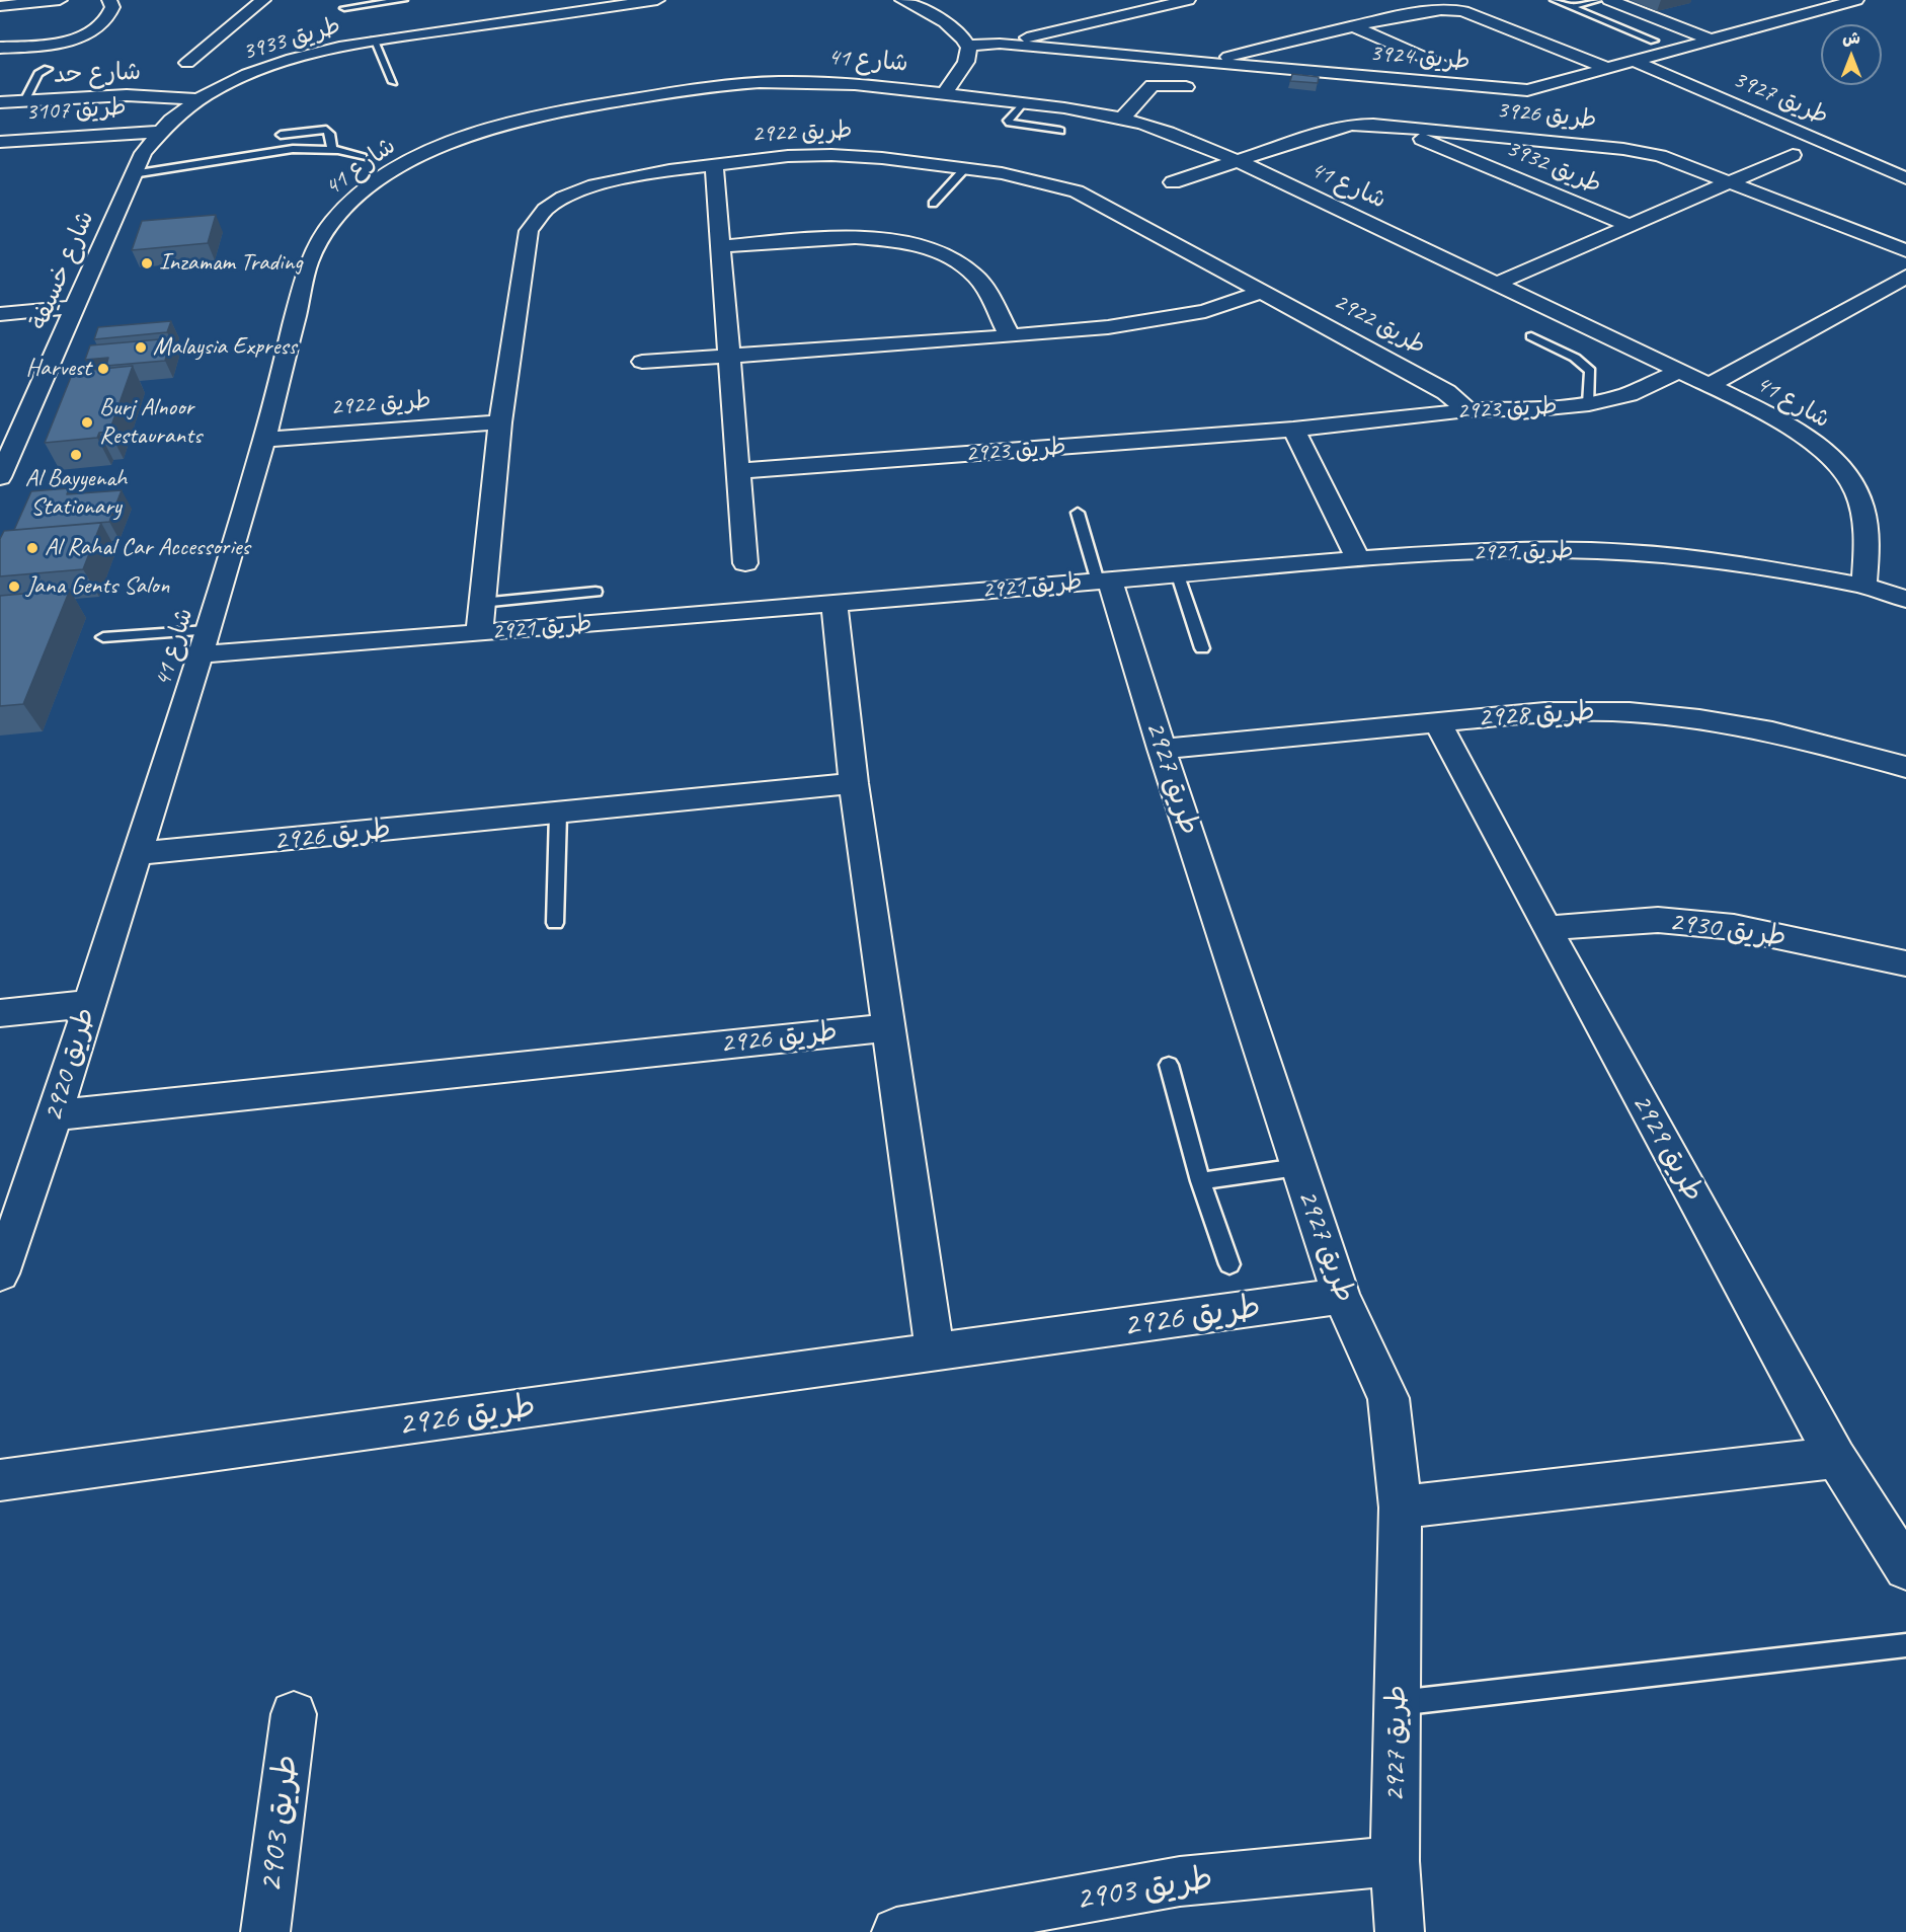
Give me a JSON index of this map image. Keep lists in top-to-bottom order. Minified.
{"streets":{"street":["طريق 3933","طريق 3924","شارع 41","شارع حد","طريق 3927","طريق 3107","طريق 3926","طريق 2922","طريق 3932","شارع خسيفة","طريق 2923","طريق 2921","طريق 2928","طريق 2927","طريق 2926","طريق 2930","طريق 2920","طريق 2929","طريق 2903"]},"crossings":[["طريق 3933","شارع حد"],["طريق 3933","شارع خسيفة"],["طريق 3924","طريق 3927"],["شارع 41","طريق 3926"],["شارع 41","طريق 2922"],["شارع 41","طريق 3932"],["شارع 41","طريق 2923"],["شارع 41","طريق 2921"],["شارع 41","طريق 2926"],["شارع 41","طريق 2920"],["شارع حد","شارع خسيفة"],["طريق 3107","شارع خسيفة"],["طريق 3926","طريق 3932"],["طريق 2922","طريق 2923"],["طريق 2922","طريق 2921"],["طريق 2921","طريق 2927"],["طريق 2928","طريق 2927"],["طريق 2928","طريق 2929"],["طريق 2927","طريق 2926"],["طريق 2927","طريق 2903"],["طريق 2926","طريق 2920"],["طريق 2930","طريق 2929"]],"places":["Inzamam Trading","Malaysia Express","Harvest","Burj Alnoor Restaurants","Al Bayyenah Stationary","Al Rahal Car Accessories","Jana Gents Salon"],"north":"top"}
